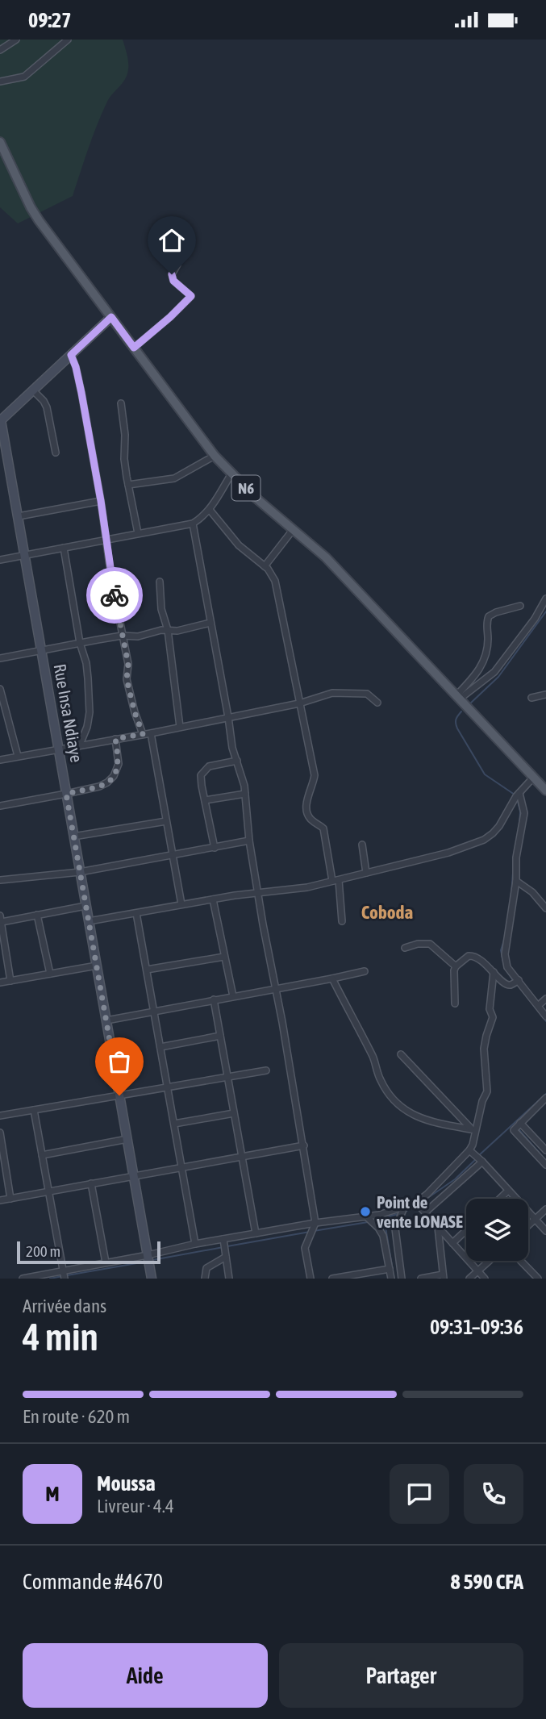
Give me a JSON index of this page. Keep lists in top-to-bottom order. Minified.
{"streets":{"main road":["N6","Rue Insa Ndiaye"]},"districts":["Coboda"],"places":["Point de vente LONASE"],"scale_bar":"200 m","page":{"status":"09:27","scale":"200 m","heading":["4 min","Arrivée dans","09:31–09:36"],"panel":["Moussa","Livreur · 4.4","Commande #4670","8 590 CFA"],"bar":"En route · 620 m","round":"M","buttons":["Aide","Partager"]}}
